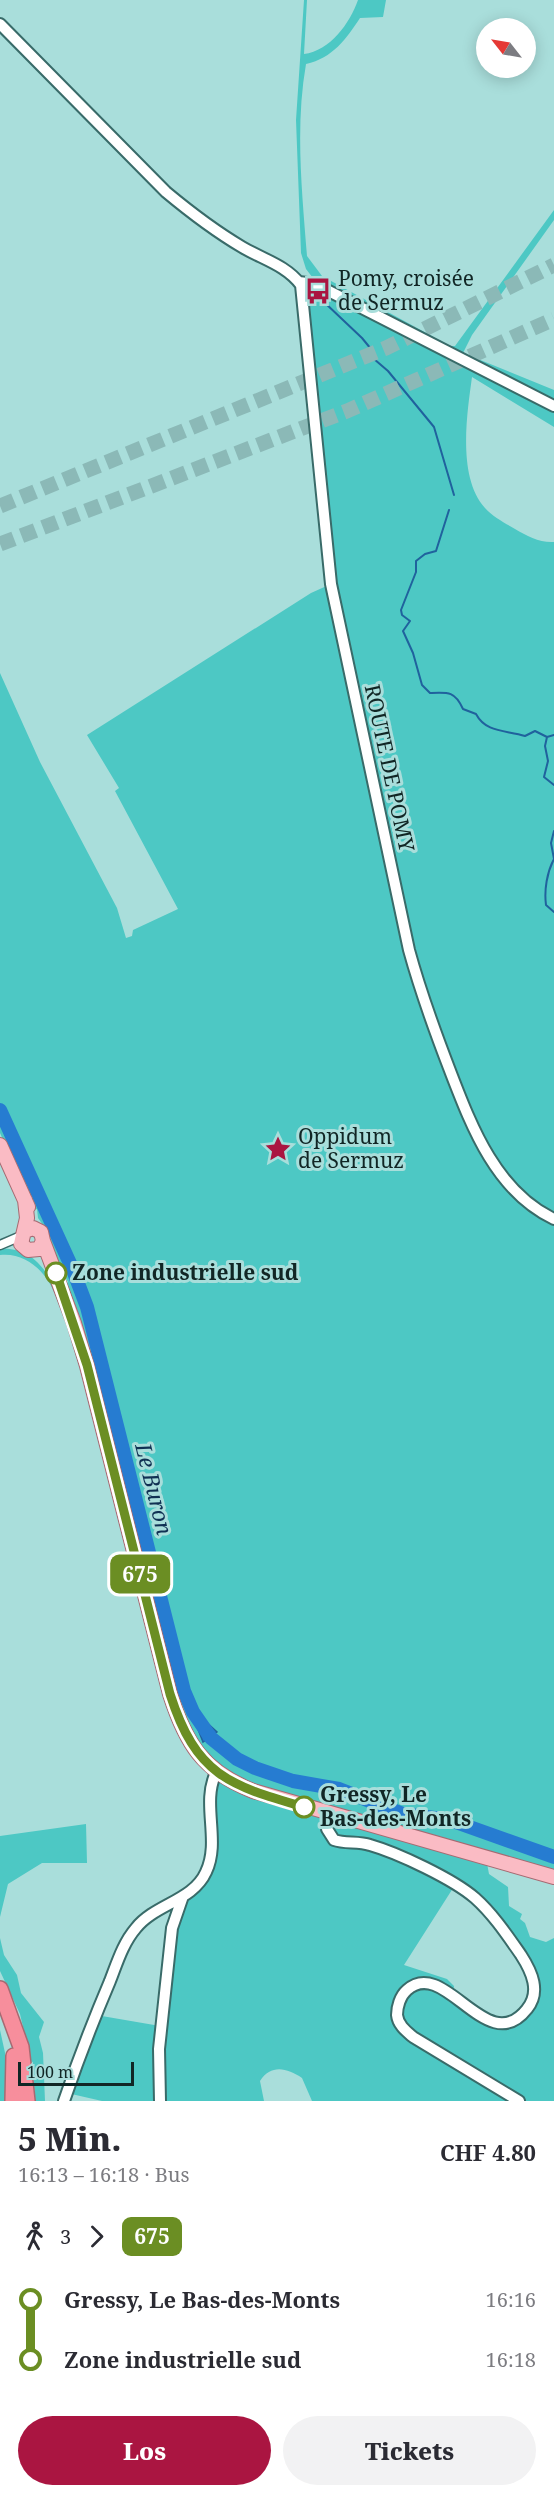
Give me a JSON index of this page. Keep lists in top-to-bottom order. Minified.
{"streets":{"street":["ROUTE DE POMY"]},"water":["Le Buron"],"places":{"bus stop":["Pomy, croisée de Sermuz"],"place":["Oppidum de Sermuz"],"other":["Zone industrielle sud","Gressy, Le Bas-des-Monts"]},"lines":["bus line 675"],"scale_bar":"100 m","north":"top left","page":{"on_map":"675","scale":"100 m","heading":["5 Min.","16:13 – 16:18 · Bus","CHF 4.80"],"legs":["3","675"],"list":[{"name":"Gressy, Le Bas-des-Monts","value":"16:16"},{"name":"Zone industrielle sud","value":"16:18"}],"buttons":["Los","Tickets"]}}
